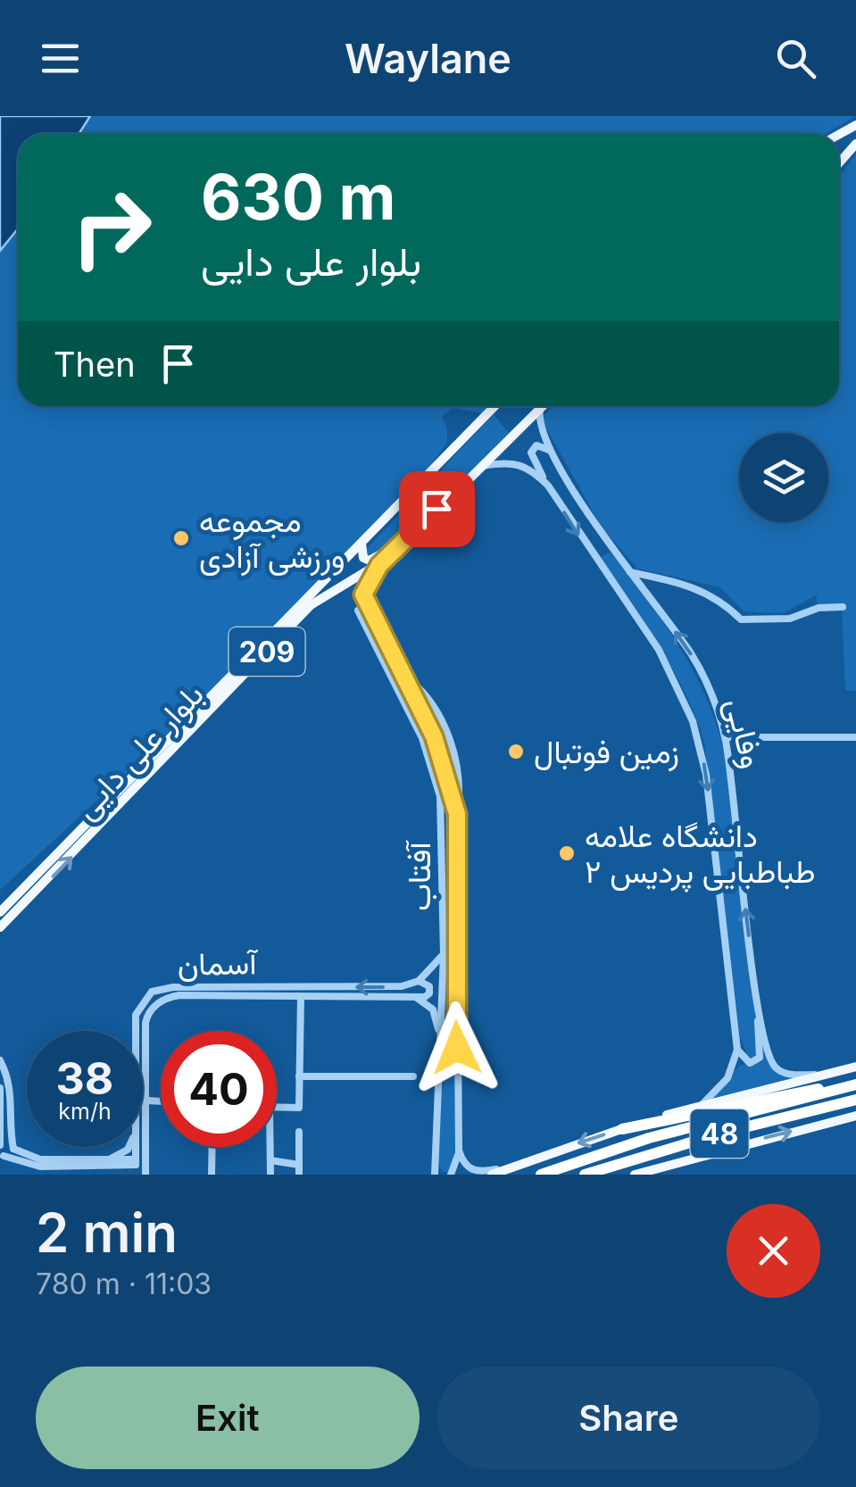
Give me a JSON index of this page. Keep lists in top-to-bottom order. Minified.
{"streets":{"highway":["48"],"main road":["209","بلوار علی دایی"],"street":["وفایی","آفتاب","آسمان"]},"crossings":[["وفایی","بلوار علی دایی"],["بلوار علی دایی","آفتاب"]],"places":["مجموعه ورزشی آزادی","زمین فوتبال","دانشگاه علامه طباطبایی پردیس ۲"],"page":{"header":"Waylane","turn":["630 m","بلوار علی دایی"],"then":"Then","speed":"38 km/h","limit":"40","heading":["2 min","780 m · 11:03"],"buttons":["Exit","Share"]}}
